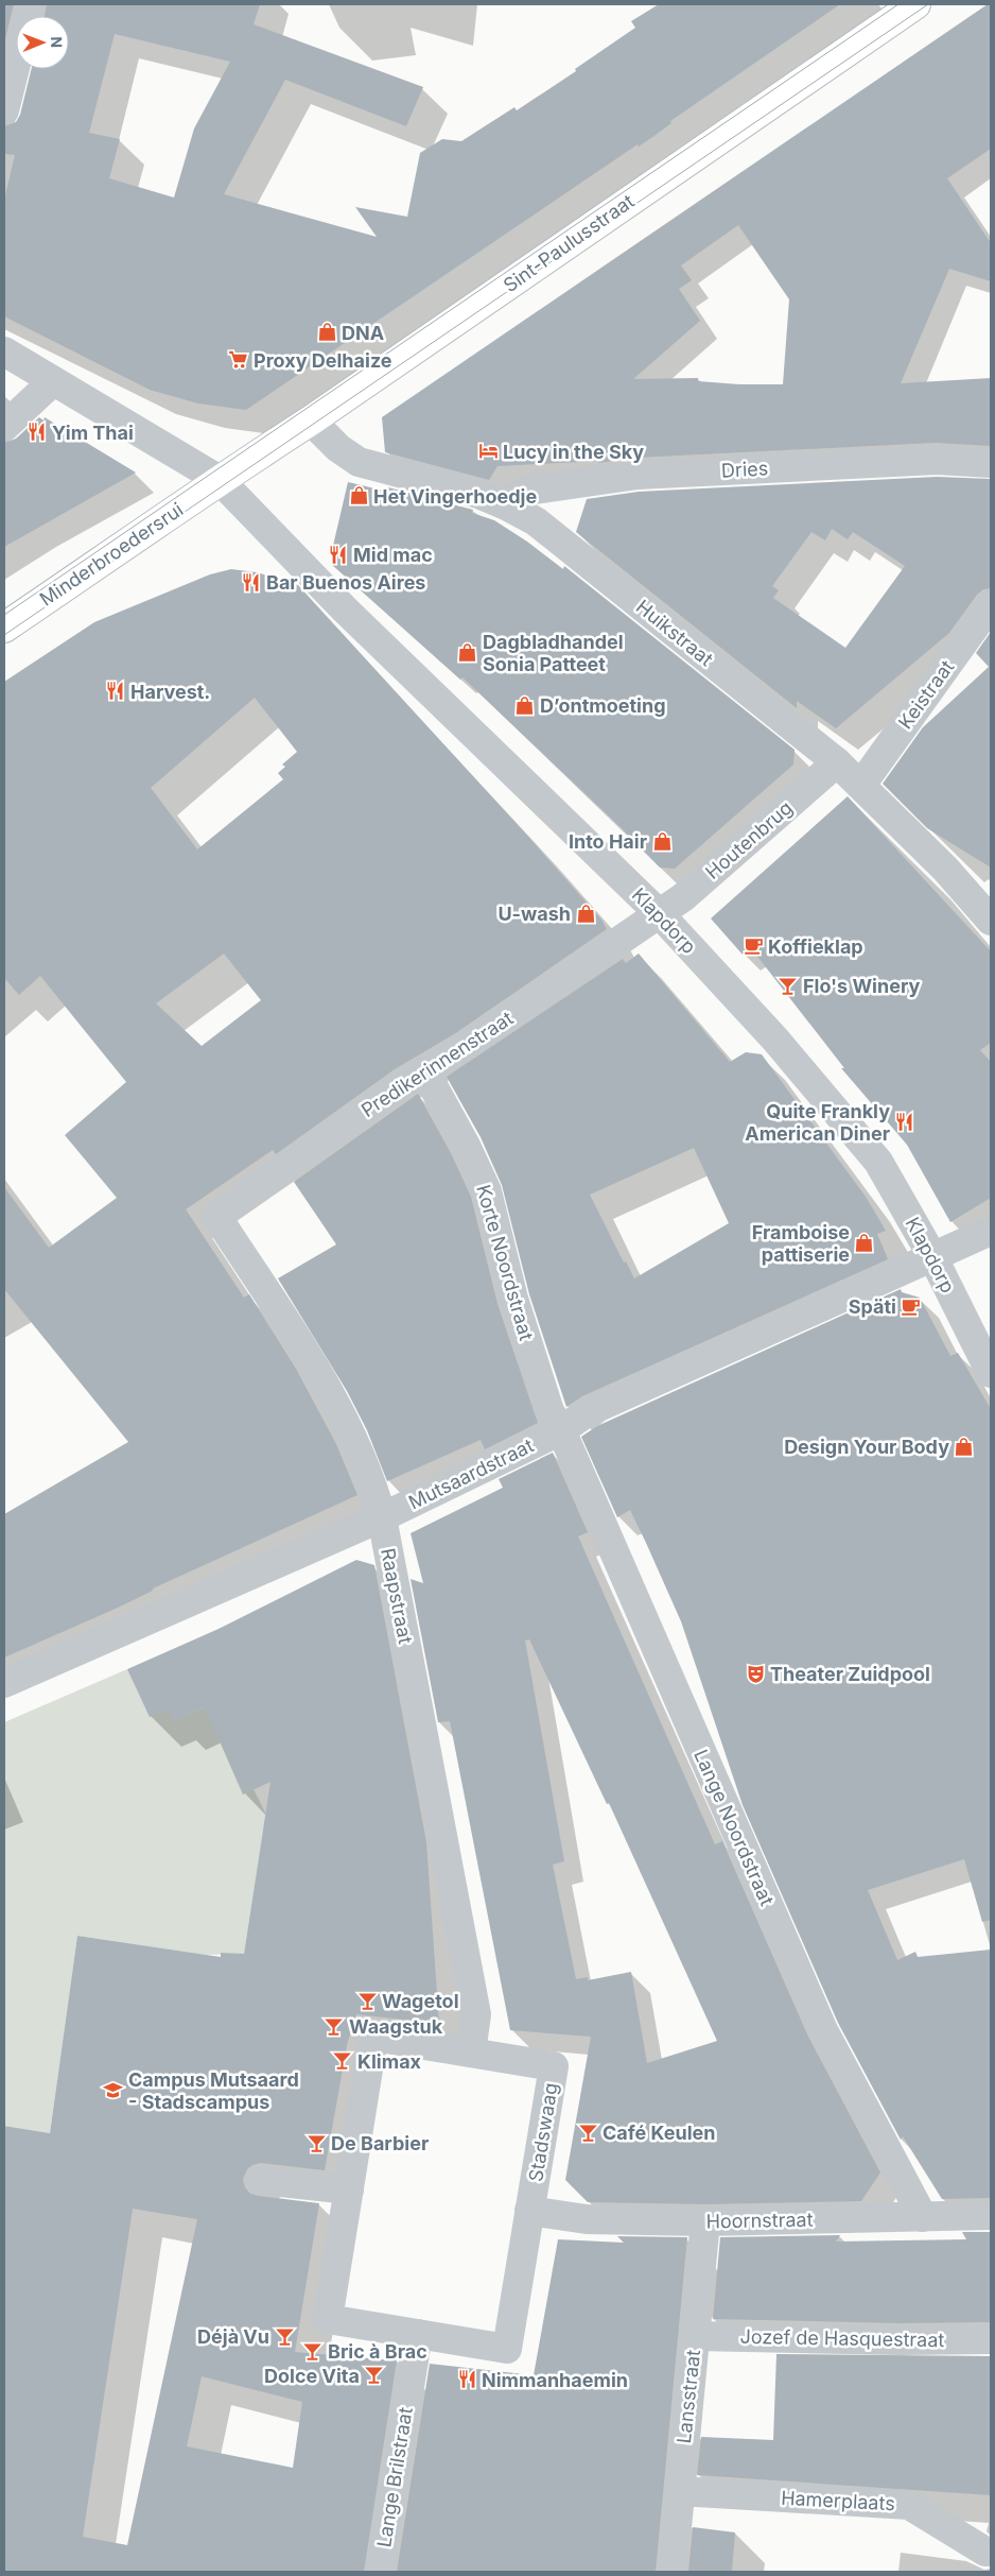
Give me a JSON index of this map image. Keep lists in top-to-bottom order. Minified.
{"streets":{"street":["Sint-Paulusstraat","Dries","Minderbroedersrui","Huikstraat","Keistraat","Houtenbrug","Klapdorp","Predikerinnenstraat","Korte Noordstraat","Mutsaardstraat","Raapstraat","Lange Noordstraat","Stadswaag","Hoornstraat","Jozef de Hasquestraat","Lansstraat","Lange Brilstraat","Hamerplaats"]},"crossings":[["Sint-Paulusstraat","Minderbroedersrui"],["Sint-Paulusstraat","Huikstraat"],["Sint-Paulusstraat","Klapdorp"],["Dries","Huikstraat"],["Minderbroedersrui","Klapdorp"],["Huikstraat","Keistraat"],["Huikstraat","Houtenbrug"],["Houtenbrug","Klapdorp"],["Houtenbrug","Predikerinnenstraat"],["Klapdorp","Predikerinnenstraat"],["Klapdorp","Mutsaardstraat"],["Predikerinnenstraat","Korte Noordstraat"],["Predikerinnenstraat","Raapstraat"],["Korte Noordstraat","Mutsaardstraat"],["Korte Noordstraat","Lange Noordstraat"],["Mutsaardstraat","Raapstraat"],["Mutsaardstraat","Lange Noordstraat"],["Raapstraat","Stadswaag"],["Lange Noordstraat","Hoornstraat"],["Stadswaag","Hoornstraat"],["Stadswaag","Lange Brilstraat"],["Hoornstraat","Lansstraat"],["Jozef de Hasquestraat","Lansstraat"],["Lansstraat","Hamerplaats"]],"places":{"shop":["DNA","Het Vingerhoedje","Dagbladhandel Sonia Patteet","D’ontmoeting","Into Hair","U-wash","Framboise pattiserie","Design Your Body"],"supermarket":["Proxy Delhaize"],"restaurant":["Yim Thai","Mid mac","Bar Buenos Aires","Harvest.","Quite Frankly American Diner","Nimmanhaemin"],"hotel":["Lucy in the Sky"],"cafe":["Koffieklap","Späti"],"bar":["Flo's Winery","Wagetol","Waagstuk","Klimax","Café Keulen","De Barbier","Déjà Vu","Bric à Brac","Dolce Vita"],"theatre":["Theater Zuidpool"],"school or university":["Campus Mutsaard - Stadscampus"]},"north":"right"}
